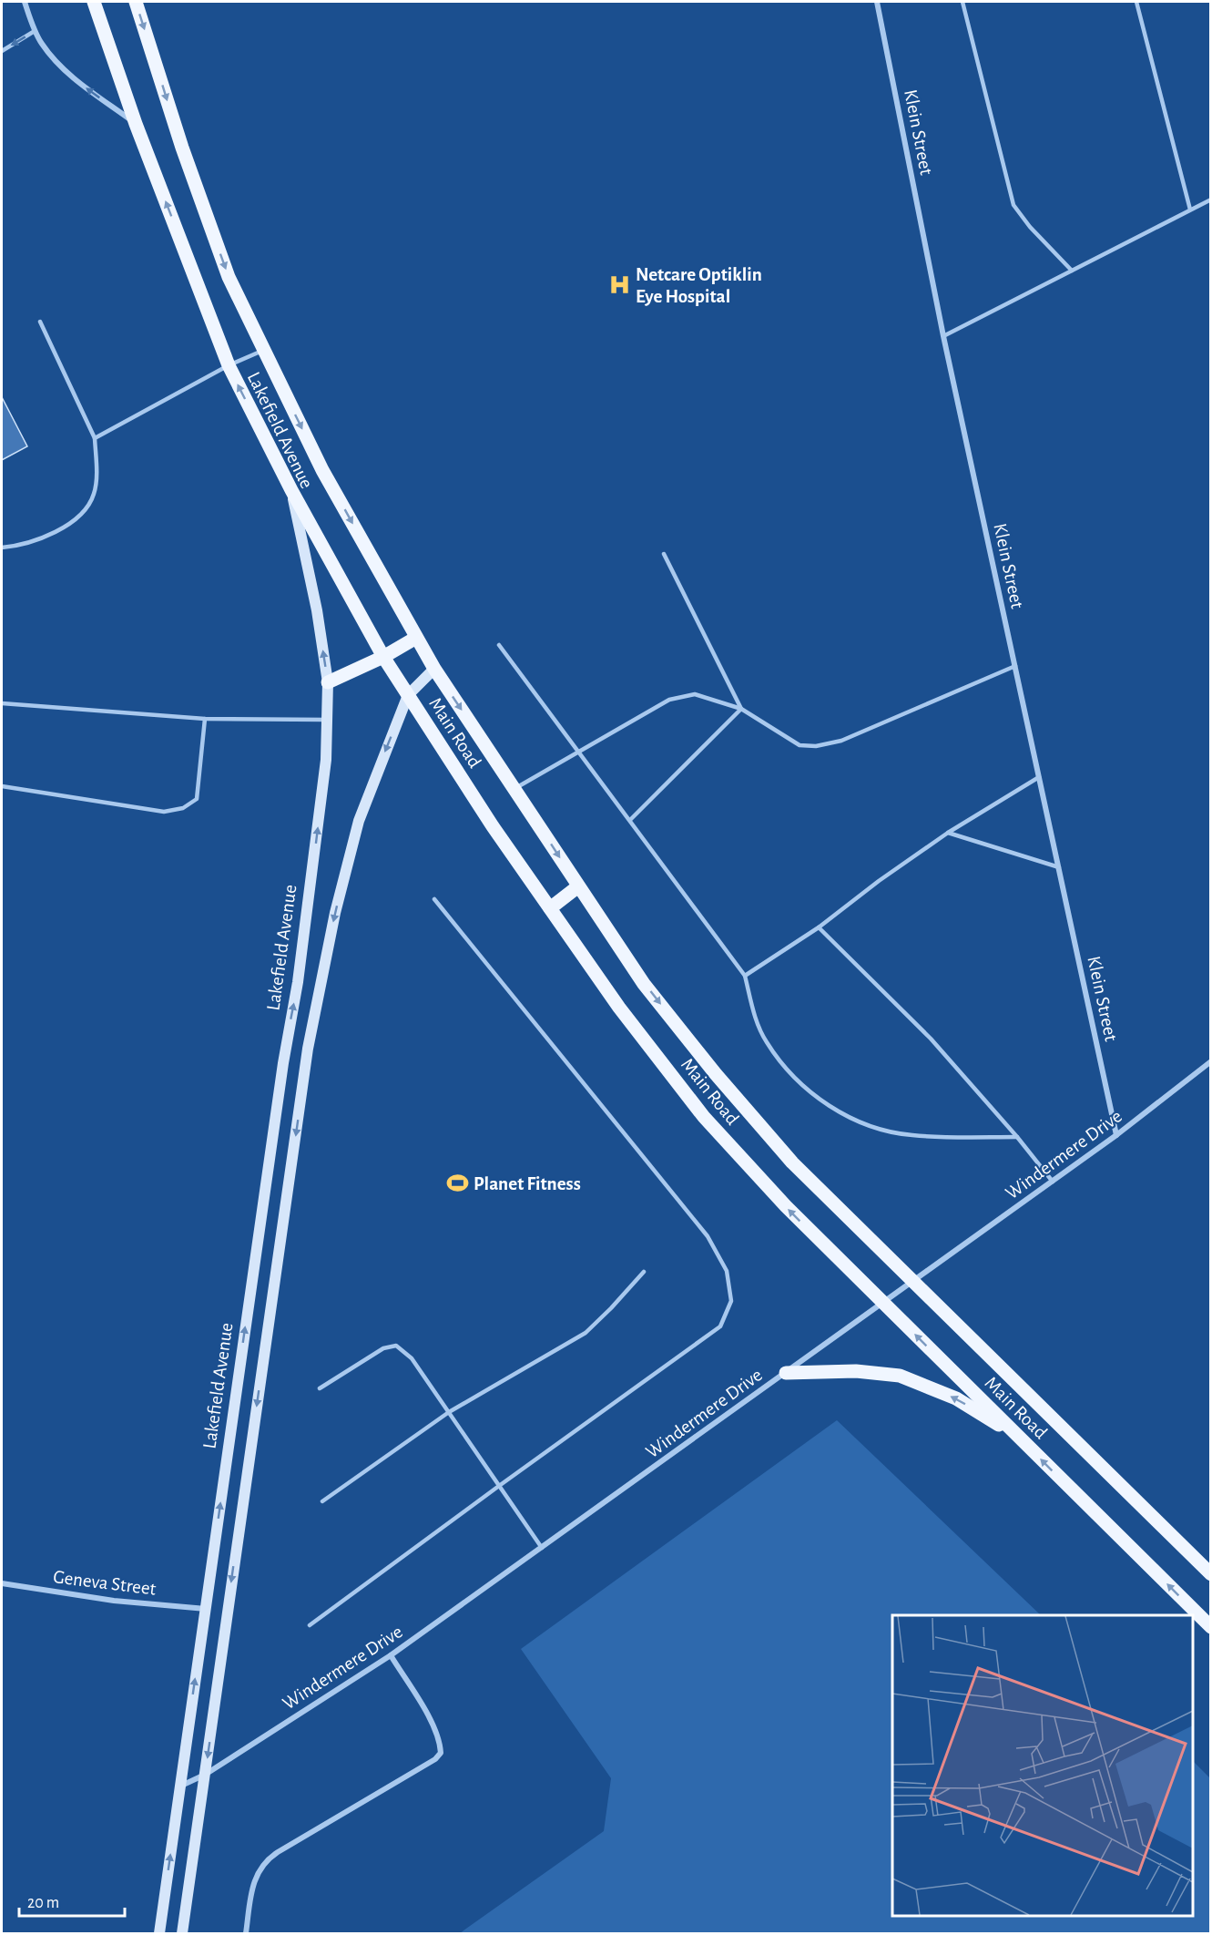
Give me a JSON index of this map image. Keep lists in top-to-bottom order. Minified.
{"streets":{"main road":["Lakefield Avenue","Main Road"],"street":["Klein Street","Windermere Drive","Geneva Street"]},"crossings":[["Klein Street","Windermere Drive"],["Lakefield Avenue","Main Road"],["Lakefield Avenue","Windermere Drive"],["Lakefield Avenue","Geneva Street"],["Main Road","Windermere Drive"]],"places":{"hospital":["Netcare Optiklin Eye Hospital"],"sports":["Planet Fitness"]},"scale_bar":"20 m"}
